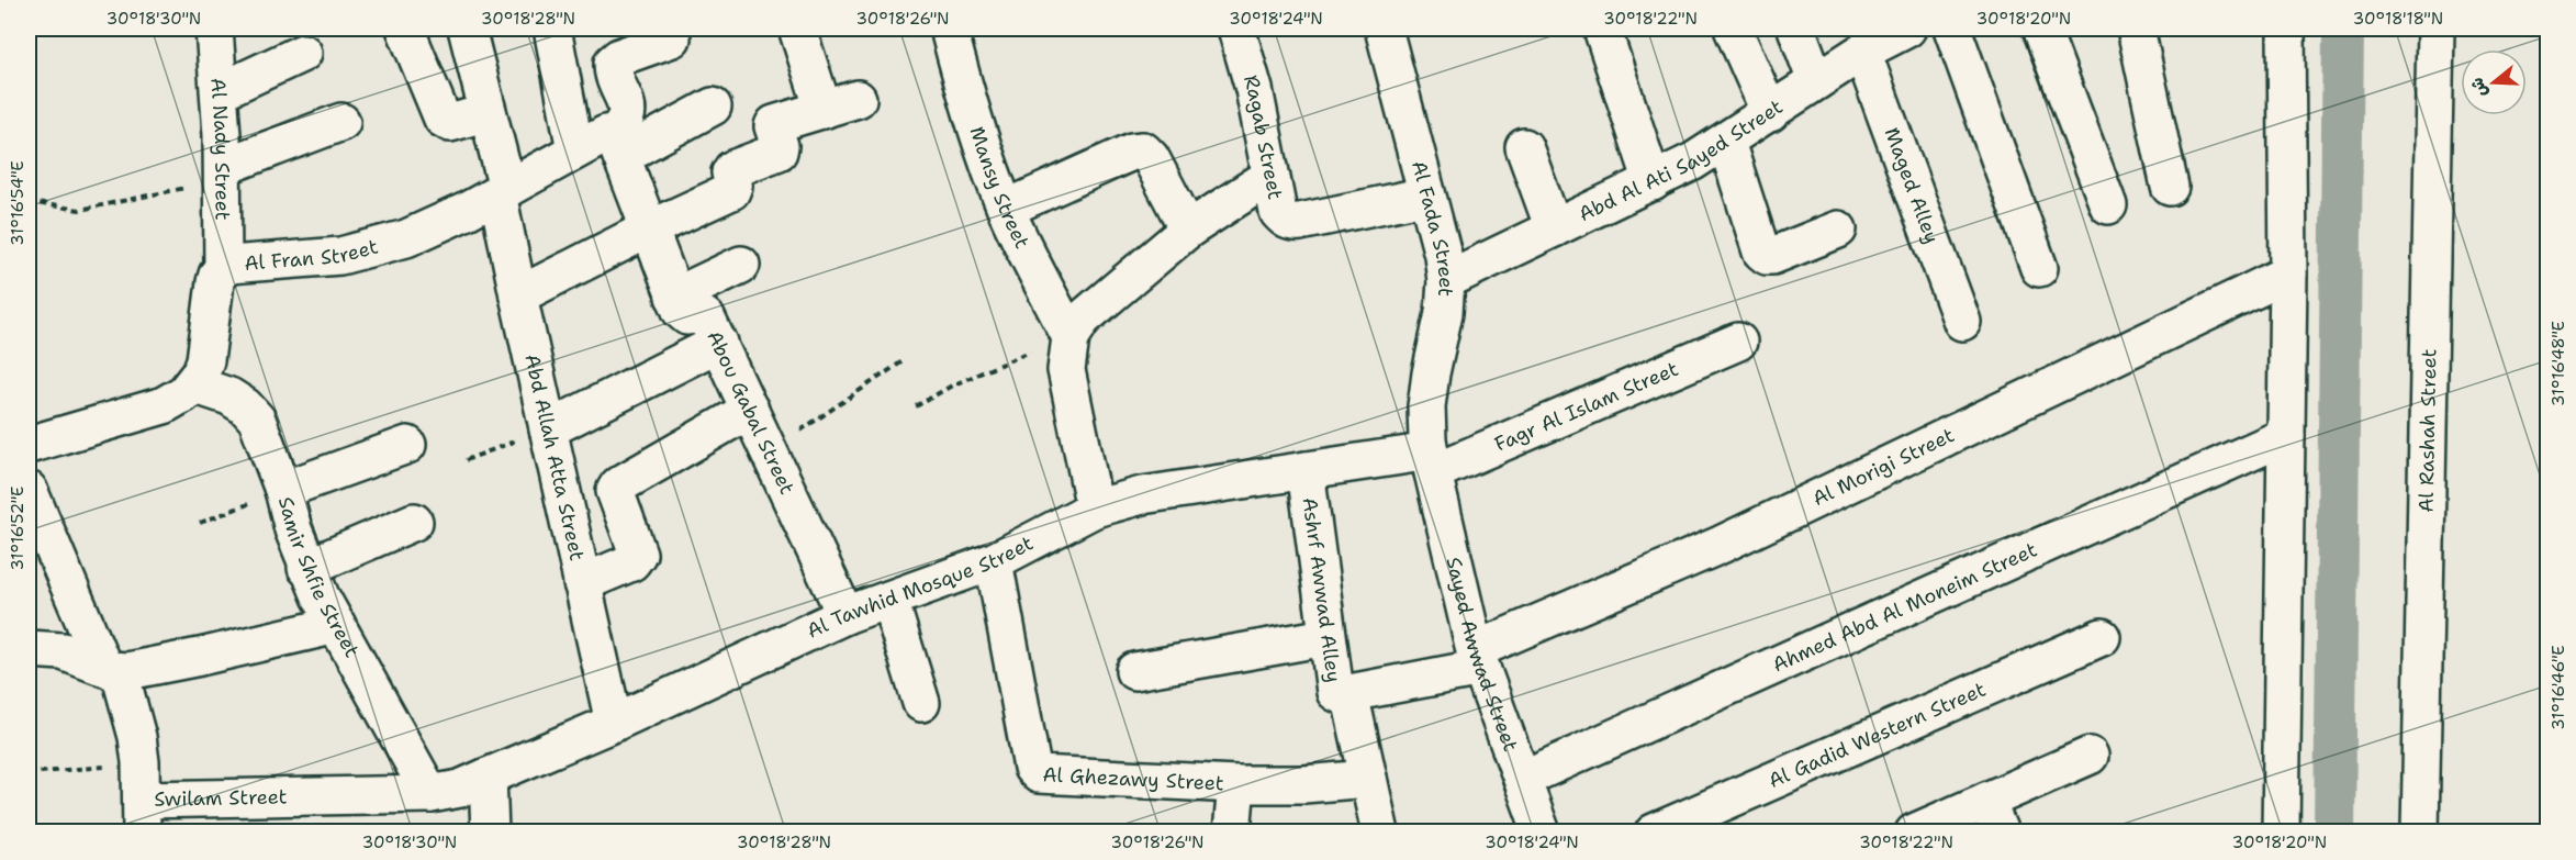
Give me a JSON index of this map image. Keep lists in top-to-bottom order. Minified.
{"streets":{"street":["Ragab Street","Al Nady Street","Abd Al Ati Sayed Street","Mansy Street","Maged Alley","Al Fada Street","Al Fran Street","Fagr Al Islam Street","Abou Gabal Street","Al Rashah Street","Abd Allah Atta Street","Al Morigi Street","Samir Shfie Street","Al Tawhid Mosque Street","Ashrf Awwad Alley","Ahmed Abd Al Moneim Street","Sayed Awwad Street","Al Gadid Western Street","Al Ghezawy Street","Swilam Street"]},"crossings":[["Ragab Street","Al Fada Street"],["Al Nady Street","Al Fran Street"],["Abd Al Ati Sayed Street","Maged Alley"],["Abd Al Ati Sayed Street","Al Fada Street"],["Al Fada Street","Fagr Al Islam Street"],["Al Fada Street","Al Tawhid Mosque Street"],["Al Fada Street","Sayed Awwad Street"],["Al Fran Street","Abou Gabal Street"],["Al Fran Street","Abd Allah Atta Street"],["Al Fran Street","Samir Shfie Street"],["Fagr Al Islam Street","Al Tawhid Mosque Street"],["Fagr Al Islam Street","Sayed Awwad Street"],["Abou Gabal Street","Al Tawhid Mosque Street"],["Abd Allah Atta Street","Al Tawhid Mosque Street"],["Al Morigi Street","Ashrf Awwad Alley"],["Al Morigi Street","Sayed Awwad Street"],["Samir Shfie Street","Al Tawhid Mosque Street"],["Samir Shfie Street","Swilam Street"],["Al Tawhid Mosque Street","Ashrf Awwad Alley"],["Al Tawhid Mosque Street","Sayed Awwad Street"],["Al Tawhid Mosque Street","Al Ghezawy Street"],["Al Tawhid Mosque Street","Swilam Street"],["Ahmed Abd Al Moneim Street","Sayed Awwad Street"]],"north":"left","coordinates":["30°18'30\"N","30°18'28\"N","30°18'26\"N","30°18'24\"N","30°18'22\"N","30°18'20\"N","30°18'18\"N","31°16'54\"E","31°16'48\"E","31°16'52\"E","31°16'46\"E"]}
